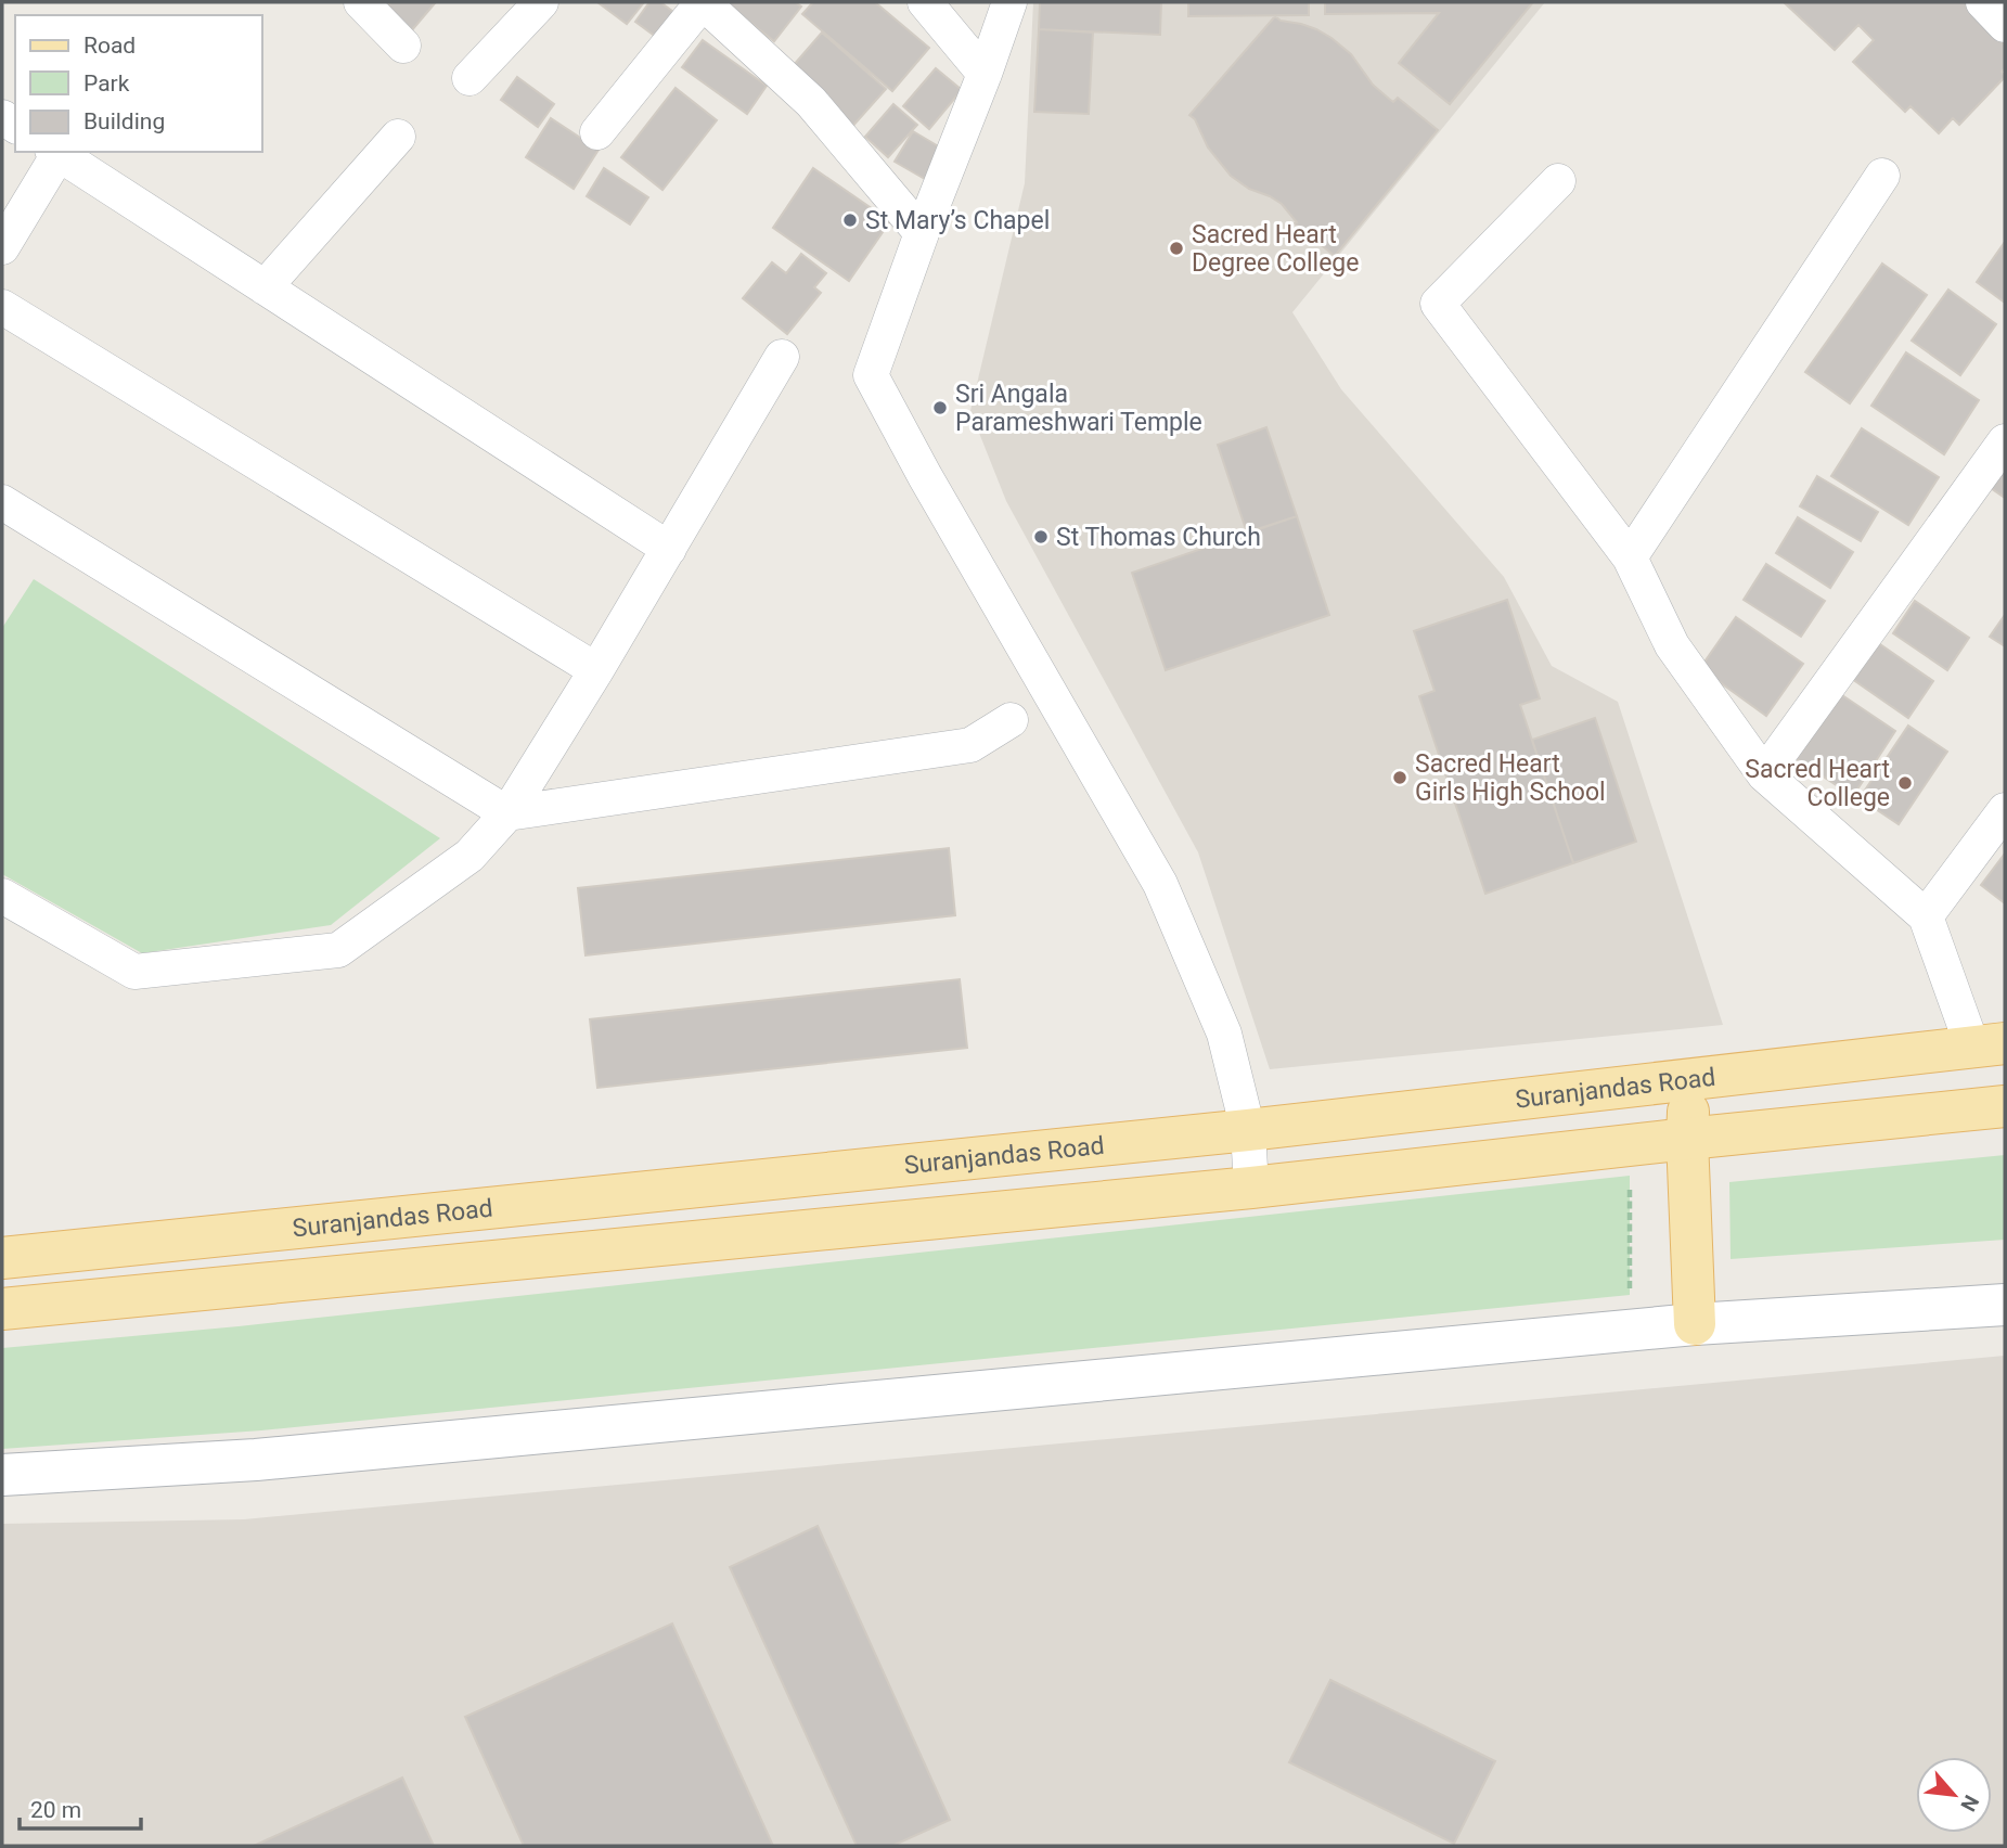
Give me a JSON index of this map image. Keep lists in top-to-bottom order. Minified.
{"streets":{"main road":["Suranjandas Road"]},"places":["St Mary’s Chapel","Sacred Heart Degree College","Sri Angala Parameshwari Temple","St Thomas Church","Sacred Heart Girls High School","Sacred Heart College"],"legend":["Road","Park","Building"],"scale_bar":"20 m","north":"bottom right"}
